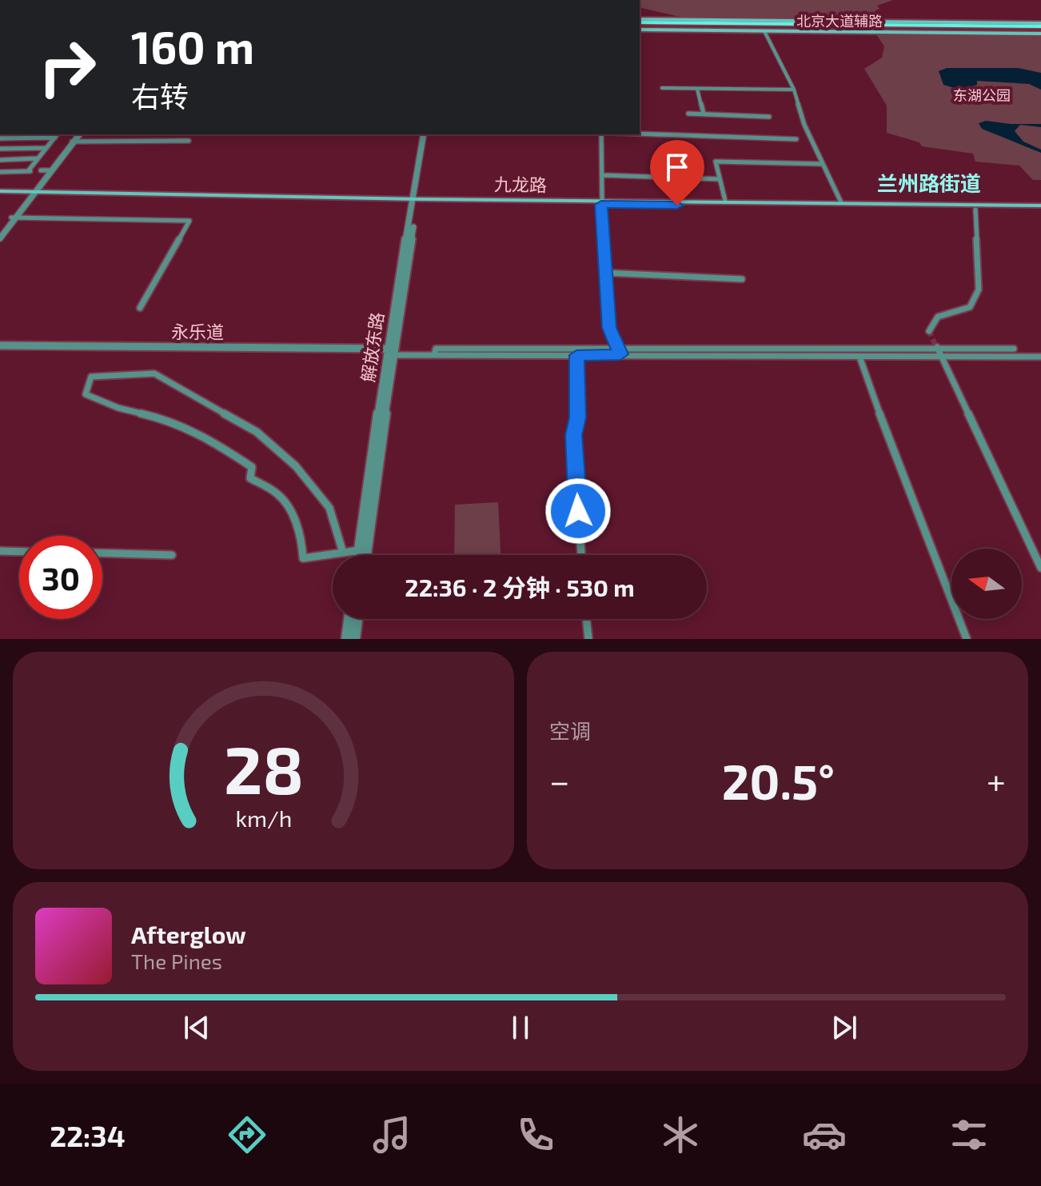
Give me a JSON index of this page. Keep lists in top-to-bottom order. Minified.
{"streets":{"main road":["北京大道辅路","九龙路"],"street":["永乐道","解放东路"]},"crossings":[["九龙路","解放东路"],["永乐道","解放东路"]],"districts":["兰州路街道"],"parks":["东湖公园"],"north":"left","page":{"turn":["160 m","右转"],"limit":"30","trip":"22:36 · 2 分钟 · 530 m","tile":"空调","heat":["−","20.5°","+"],"song":["Afterglow","The Pines"],"tabs":"22:34","gauge":["28","km/h"]}}
